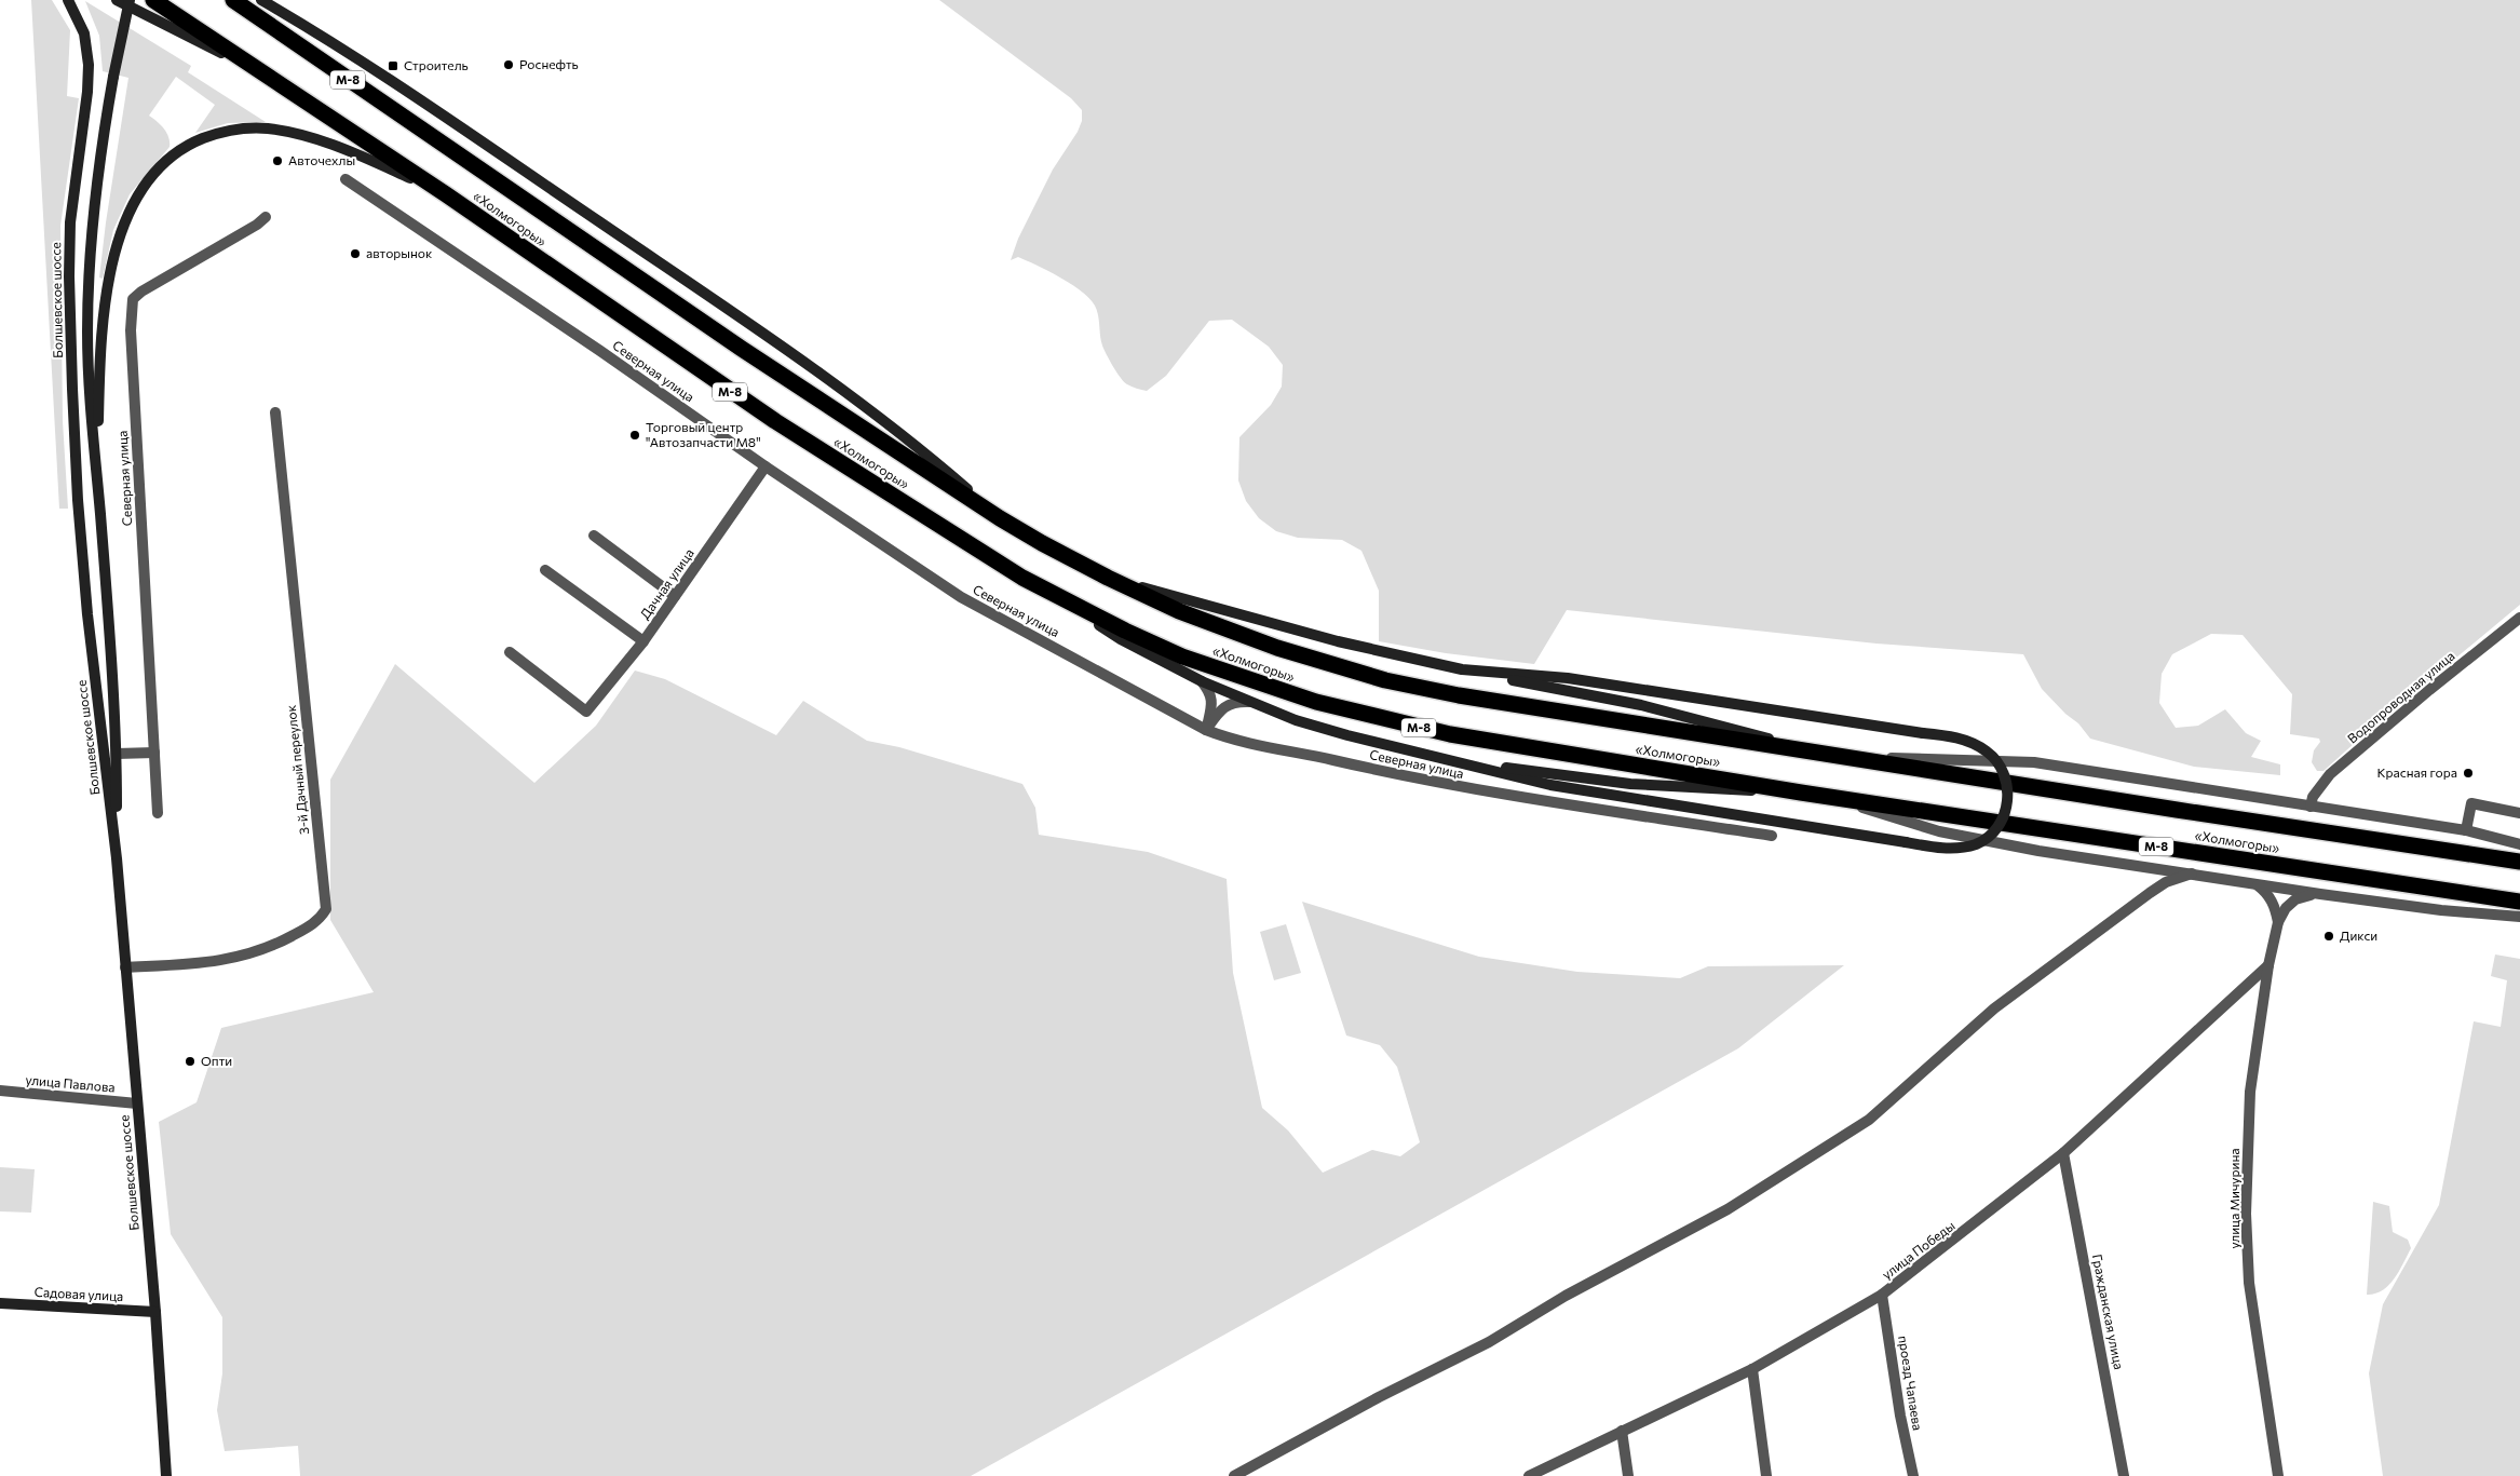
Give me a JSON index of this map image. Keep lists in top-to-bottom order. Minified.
{"streets":{"highway":["М-8","«Холмогоры»"],"main road":["Болшевское шоссе","Садовая улица"],"street":["Северная улица","Дачная улица","Водопроводная улица","3-й Дачный переулок","улица Павлова","улица Мичурина","улица Победы","Гражданская улица","проезд Чапаева"]},"crossings":[["Болшевское шоссе","3-й Дачный переулок"],["Болшевское шоссе","улица Павлова"],["Болшевское шоссе","Садовая улица"],["Северная улица","Дачная улица"],["улица Мичурина","улица Победы"],["улица Победы","Гражданская улица"],["улица Победы","проезд Чапаева"]],"places":{"other":["Роснефть","Авточехлы","авторынок","Торговый центр \"Автозапчасти М8\"","Красная гора","Дикси","Опти"],"transit":["Строитель"]}}
